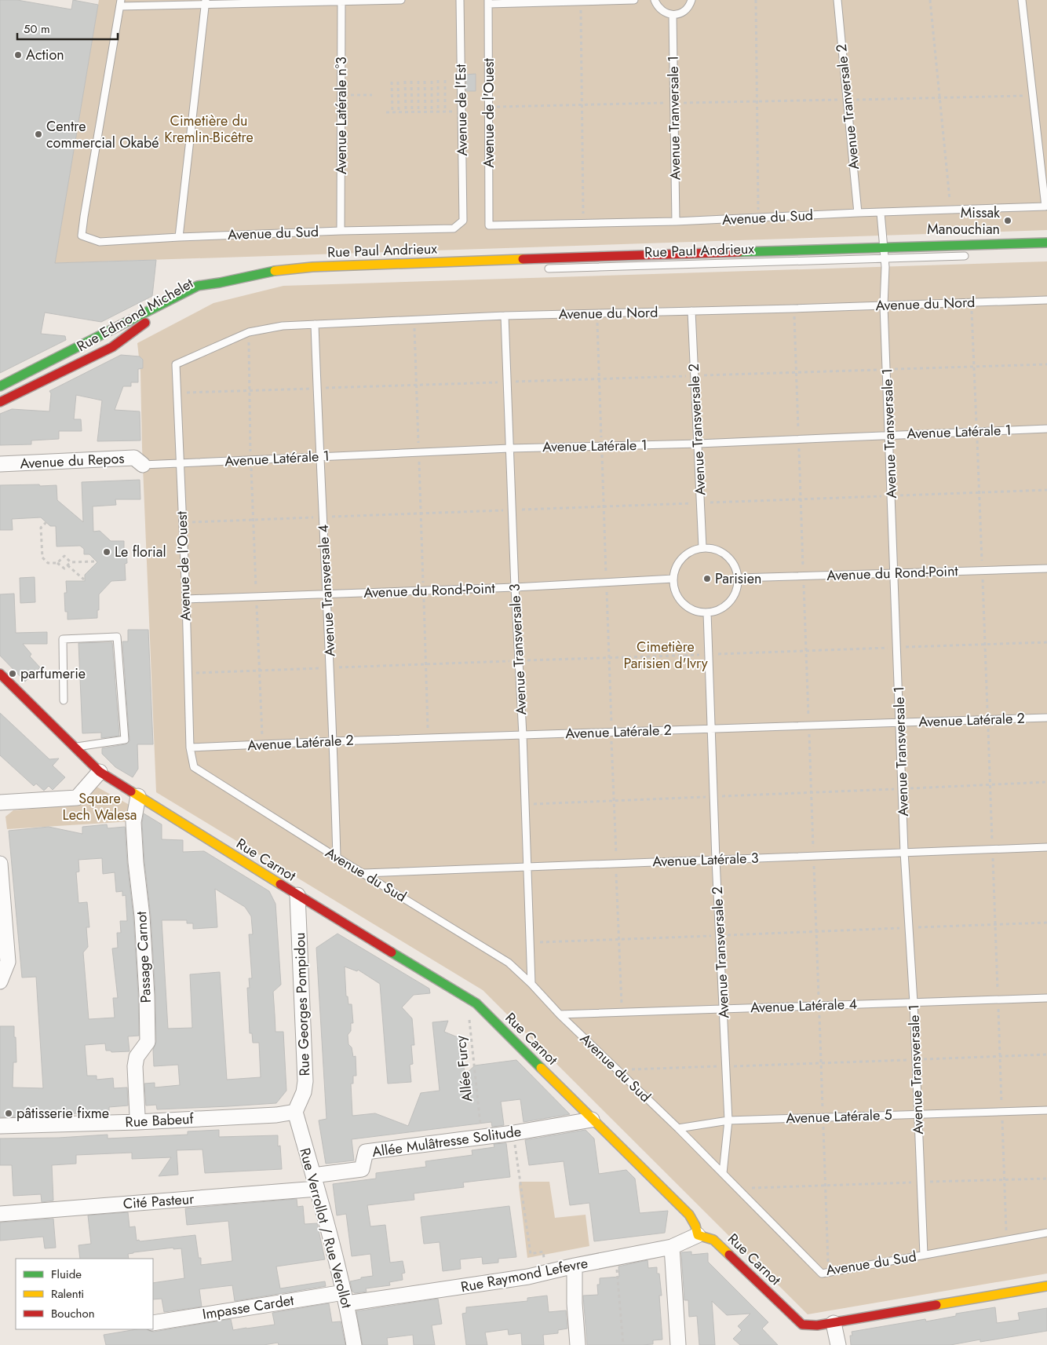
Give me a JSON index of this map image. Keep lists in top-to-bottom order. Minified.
{"streets":{"main road":["Rue Paul Andrieux","Rue Edmond Michelet","Rue Carnot"],"street":["Avenue du Repos","Passage Carnot","Rue Georges Pompidou","Rue Babeuf","Allée Mulâtresse Solitude","Cité Pasteur","Rue Verrollot / Rue Verollot","Rue Raymond Lefevre","Impasse Cardet"],"lane":["Avenue Tranversale 2","Avenue de l'Est","Avenue de l'Ouest","Avenue Latérale n°3","Avenue Tranversale 1","Avenue du Sud","Avenue du Nord","Avenue Transversale 2","Avenue Latérale 1","Avenue Transversale 1","Avenue du Rond-Point","Avenue Transversale 4","Avenue Transversale 3","Avenue Latérale 2","Avenue Latérale 3","Avenue Latérale 4","Avenue Latérale 5"],"path":["Allée Furcy"]},"crossings":[["Avenue Tranversale 2","Avenue du Sud"],["Avenue de l'Est","Avenue du Sud"],["Avenue de l'Ouest","Avenue du Sud"],["Avenue de l'Ouest","Avenue du Nord"],["Avenue de l'Ouest","Avenue Latérale 1"],["Avenue de l'Ouest","Avenue du Rond-Point"],["Avenue de l'Ouest","Avenue Latérale 2"],["Avenue Latérale n°3","Avenue du Sud"],["Avenue Tranversale 1","Avenue du Sud"],["Avenue du Sud","Avenue Transversale 2"],["Avenue du Sud","Avenue Transversale 1"],["Avenue du Sud","Avenue Transversale 4"],["Avenue du Sud","Avenue Transversale 3"],["Avenue du Sud","Avenue Latérale 3"],["Avenue du Sud","Avenue Latérale 4"],["Avenue du Sud","Avenue Latérale 5"],["Rue Paul Andrieux","Rue Edmond Michelet"],["Rue Paul Andrieux","Avenue Transversale 1"],["Avenue du Nord","Avenue Transversale 2"],["Avenue du Nord","Avenue Transversale 1"],["Avenue du Nord","Avenue Transversale 4"],["Avenue du Nord","Avenue Transversale 3"],["Avenue Transversale 2","Avenue Latérale 1"],["Avenue Transversale 2","Avenue du Rond-Point"],["Avenue Transversale 2","Avenue Latérale 2"],["Avenue Transversale 2","Avenue Latérale 3"],["Avenue Transversale 2","Avenue Latérale 4"],["Avenue Transversale 2","Avenue Latérale 5"],["Avenue Latérale 1","Avenue Transversale 1"],["Avenue Latérale 1","Avenue du Repos"],["Avenue Latérale 1","Avenue Transversale 4"],["Avenue Latérale 1","Avenue Transversale 3"],["Avenue Transversale 1","Avenue du Rond-Point"],["Avenue Transversale 1","Avenue Latérale 2"],["Avenue Transversale 1","Avenue Latérale 3"],["Avenue Transversale 1","Avenue Latérale 4"],["Avenue Transversale 1","Avenue Latérale 5"],["Avenue du Rond-Point","Avenue Transversale 4"],["Avenue du Rond-Point","Avenue Transversale 3"],["Avenue Transversale 4","Avenue Latérale 2"],["Avenue Transversale 3","Avenue Latérale 2"],["Avenue Transversale 3","Avenue Latérale 3"],["Rue Carnot","Passage Carnot"],["Rue Carnot","Rue Georges Pompidou"],["Rue Carnot","Allée Furcy"],["Rue Carnot","Allée Mulâtresse Solitude"],["Rue Carnot","Rue Raymond Lefevre"],["Rue Georges Pompidou","Rue Babeuf"],["Rue Georges Pompidou","Rue Verrollot / Rue Verollot"],["Allée Furcy","Allée Mulâtresse Solitude"],["Rue Babeuf","Rue Verrollot / Rue Verollot"],["Allée Mulâtresse Solitude","Cité Pasteur"],["Allée Mulâtresse Solitude","Rue Verrollot / Rue Verollot"],["Cité Pasteur","Rue Verrollot / Rue Verollot"],["Rue Verrollot / Rue Verollot","Rue Raymond Lefevre"],["Rue Verrollot / Rue Verollot","Impasse Cardet"],["Rue Raymond Lefevre","Impasse Cardet"]],"parks":["Cimetière du Kremlin-Bicêtre","Cimetière Parisien d'Ivry","Square Lech Walesa"],"places":["Action","Centre commercial Okabé","Missak Manouchian","Le florial","Parisien","parfumerie","pâtisserie fixme"],"legend":["Fluide","Ralenti","Bouchon"],"scale_bar":"50 m"}
